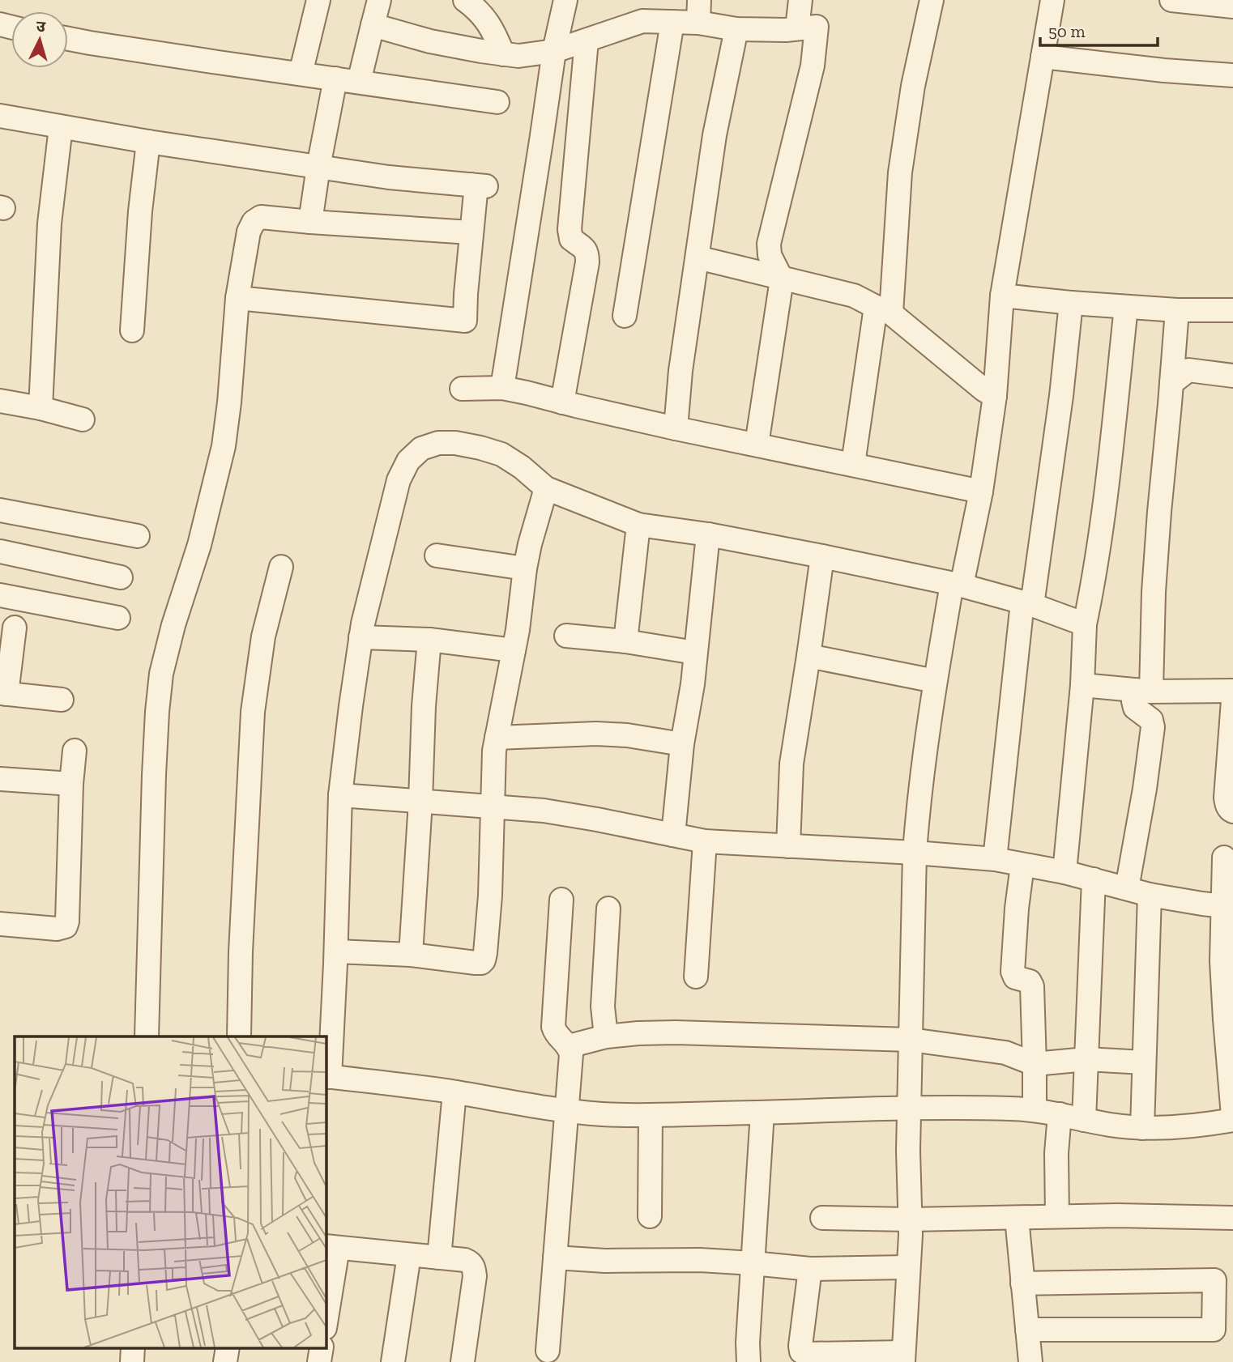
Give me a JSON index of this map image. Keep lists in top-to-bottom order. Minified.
{"scale_bar":"50 m","north":"top"}
